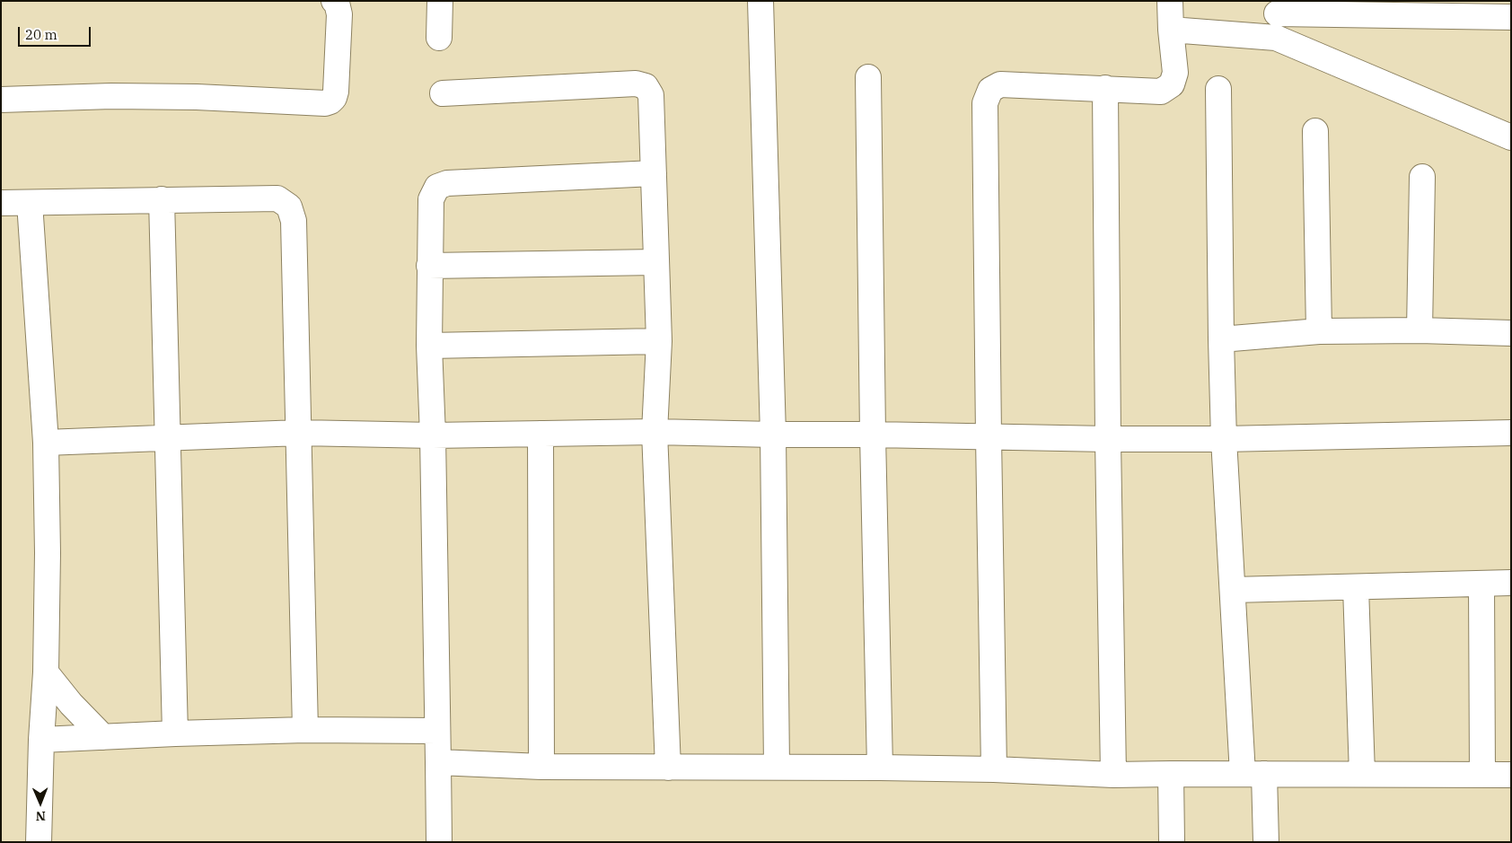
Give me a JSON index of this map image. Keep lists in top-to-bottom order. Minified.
{"scale_bar":"20 m","north":"bottom"}
